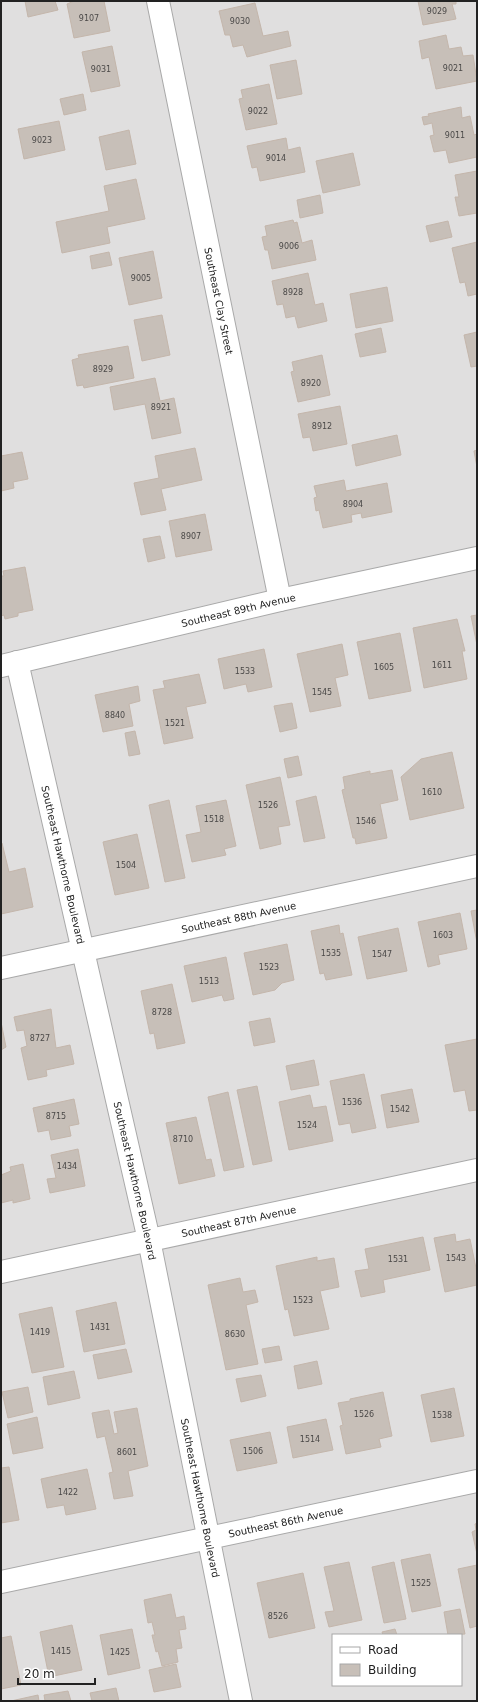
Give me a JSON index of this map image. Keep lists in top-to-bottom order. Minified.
{"streets":{"street":["Southeast Clay Street","Southeast 89th Avenue","Southeast Hawthorne Boulevard","Southeast 88th Avenue","Southeast 87th Avenue","Southeast 86th Avenue"]},"crossings":[["Southeast Clay Street","Southeast 89th Avenue"],["Southeast 89th Avenue","Southeast Hawthorne Boulevard"],["Southeast Hawthorne Boulevard","Southeast 88th Avenue"],["Southeast Hawthorne Boulevard","Southeast 87th Avenue"],["Southeast Hawthorne Boulevard","Southeast 86th Avenue"]],"house_numbers":["9029","9107","9030","9021","9031","9022","9011","9023","9014","9006","9005","8928","8929","8920","8921","8912","8904","8907","1611","1605","1533","1545","8840","1521","1610","1526","1518","1546","1504","1603","1535","1547","1523","1513","8728","8727","1536","1542","8715","1524","8710","1434","1543","1531","1523","1431","1419","8630","1526","1538","1514","1506","8601","1422","1525","8526","1415","1425"],"legend":["Road","Building"],"scale_bar":"20 m"}
